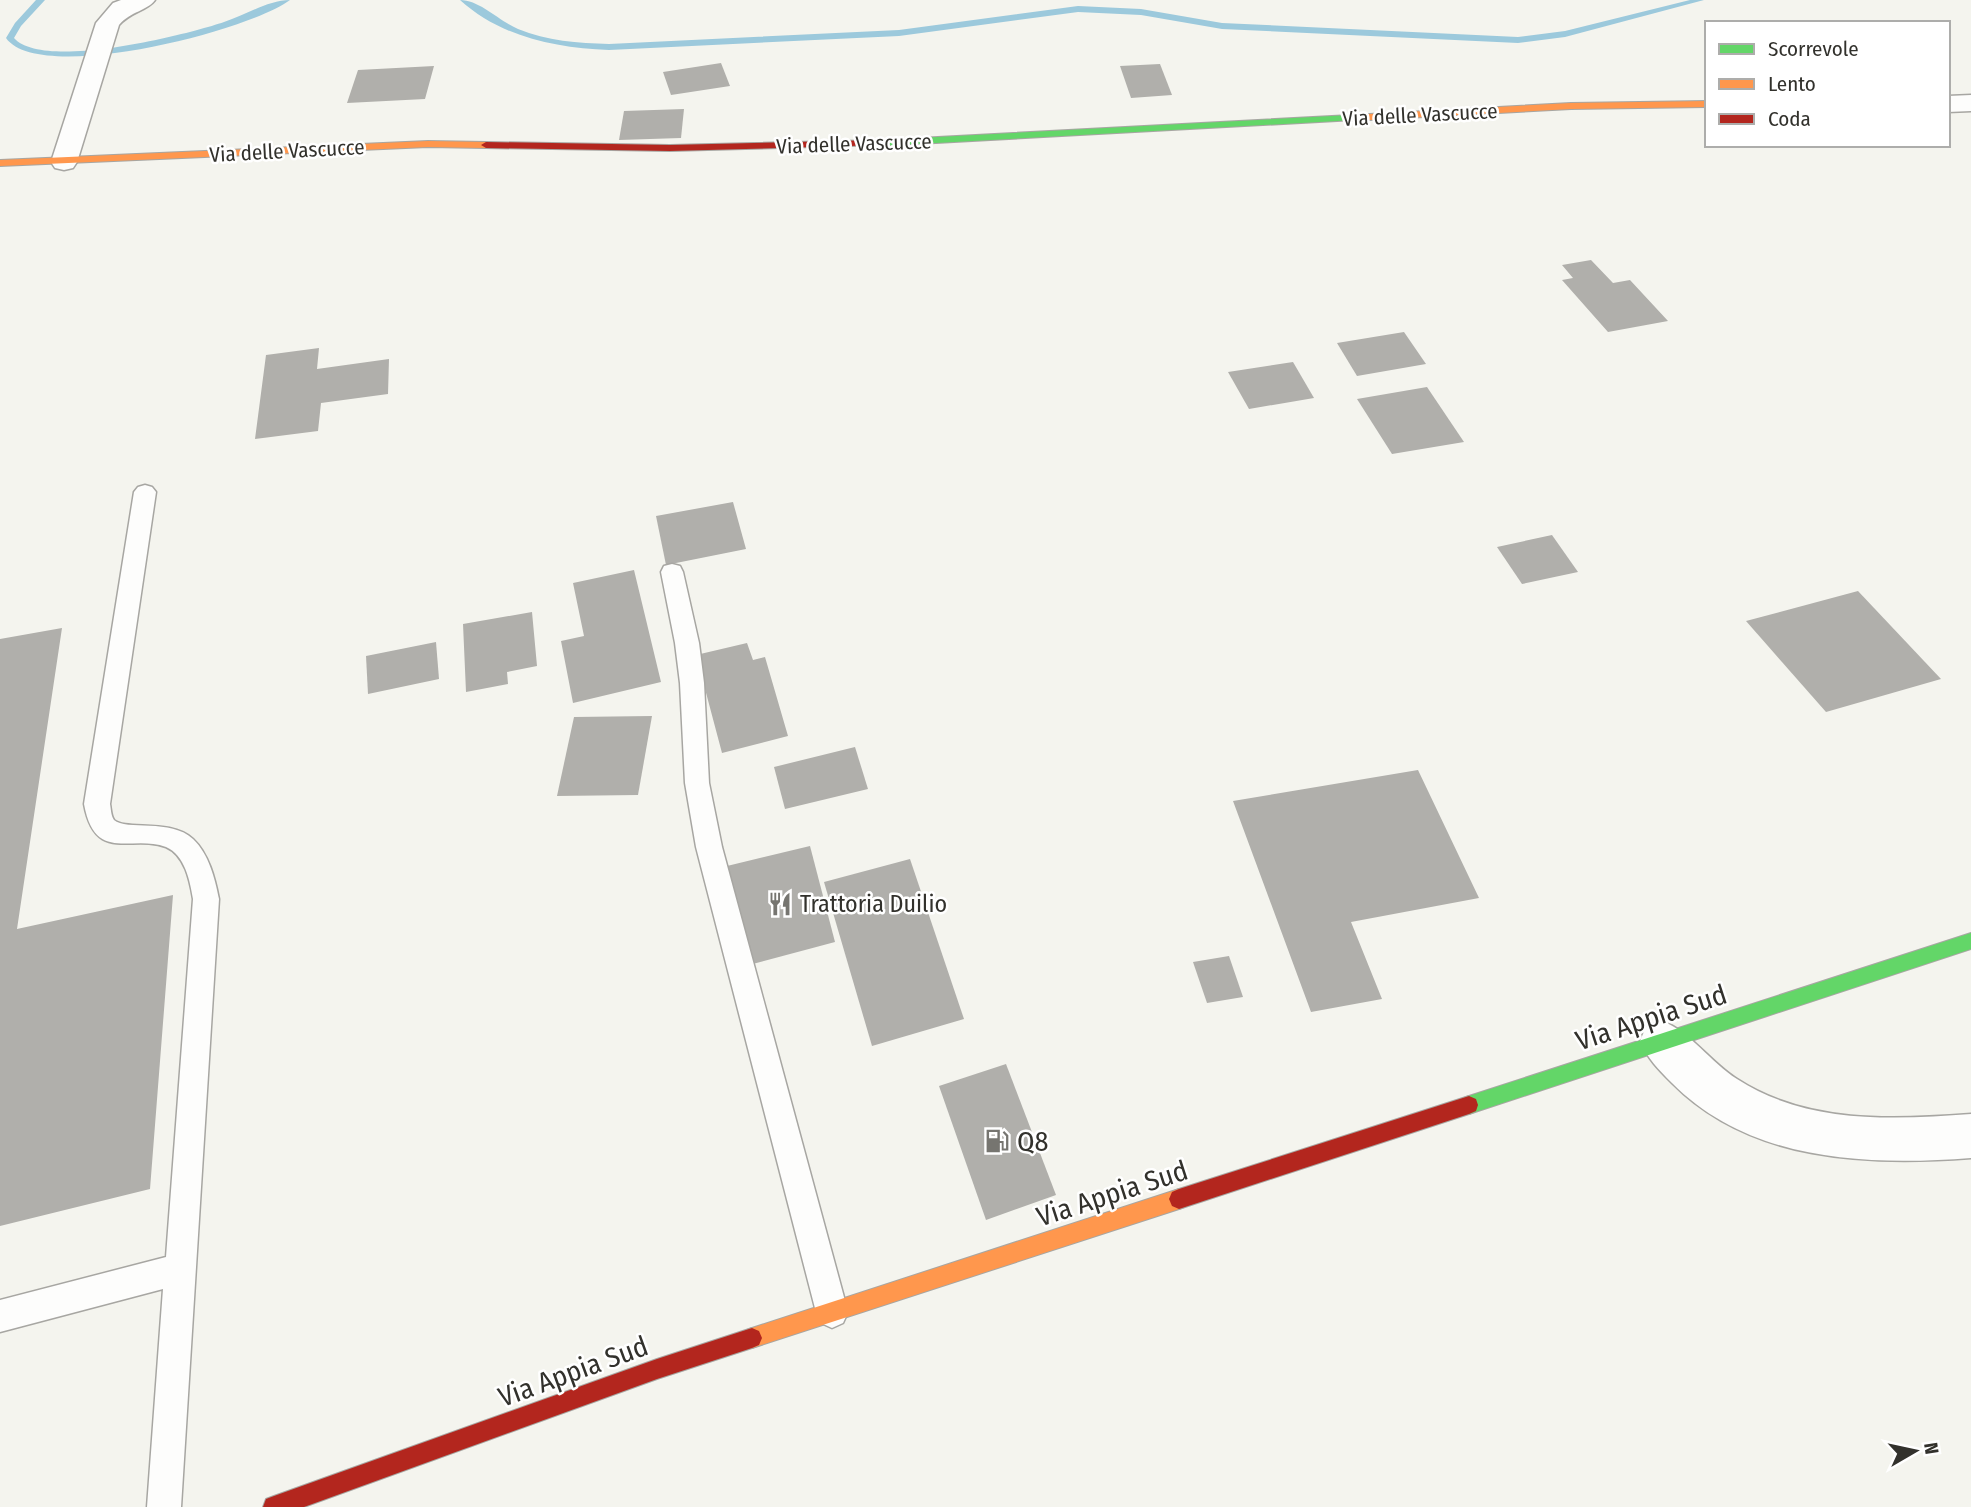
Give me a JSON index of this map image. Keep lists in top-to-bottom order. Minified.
{"streets":{"street":["Via delle Vascucce","Via Appia Sud"]},"places":{"restaurant":["Trattoria Duilio"],"fuel station":["Q8"]},"legend":["Scorrevole","Lento","Coda"],"north":"right"}
